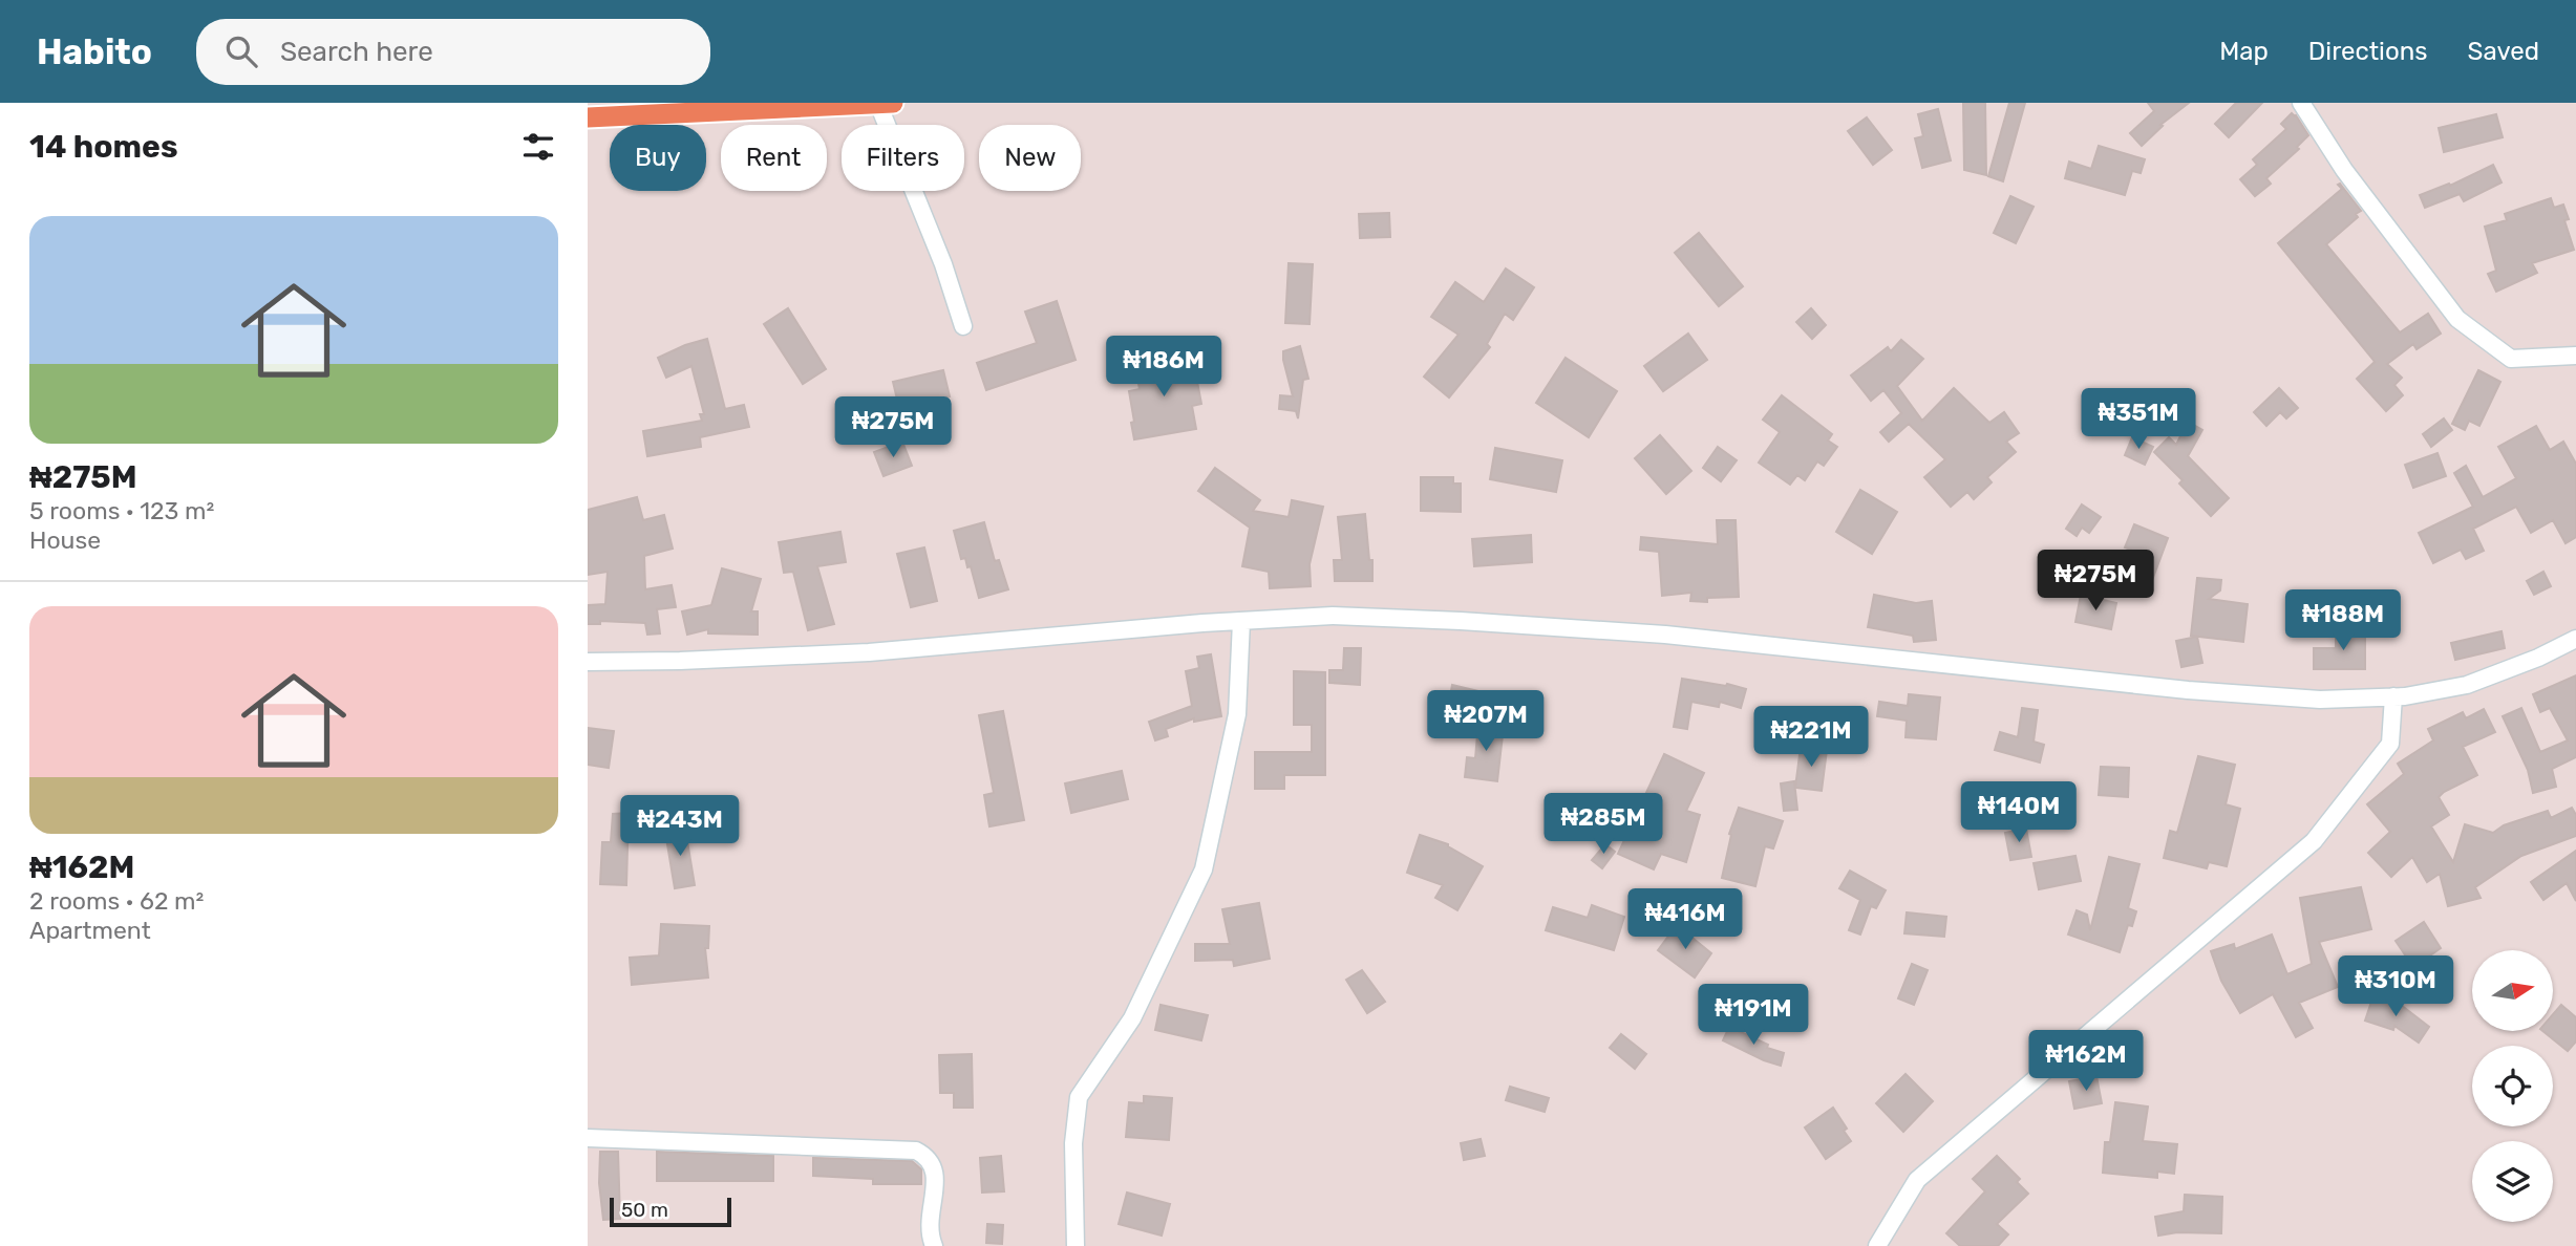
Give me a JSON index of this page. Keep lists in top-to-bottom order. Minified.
{"scale_bar":"50 m","north":"right","page":{"header":"Habito","search":"Search here","nav":["Map","Directions","Saved"],"heading":"14 homes","chip":["Buy","Rent","Filters","New"],"list":[{"name":"₦275M","note":"5 rooms · 123 m² · House"},{"name":"₦162M","note":"2 rooms · 62 m² · Apartment"}],"price":["₦186M","₦351M","₦275M","₦275M","₦188M","₦207M","₦221M","₦140M","₦285M","₦243M","₦416M","₦310M","₦191M","₦162M"],"scale":"50 m"}}
